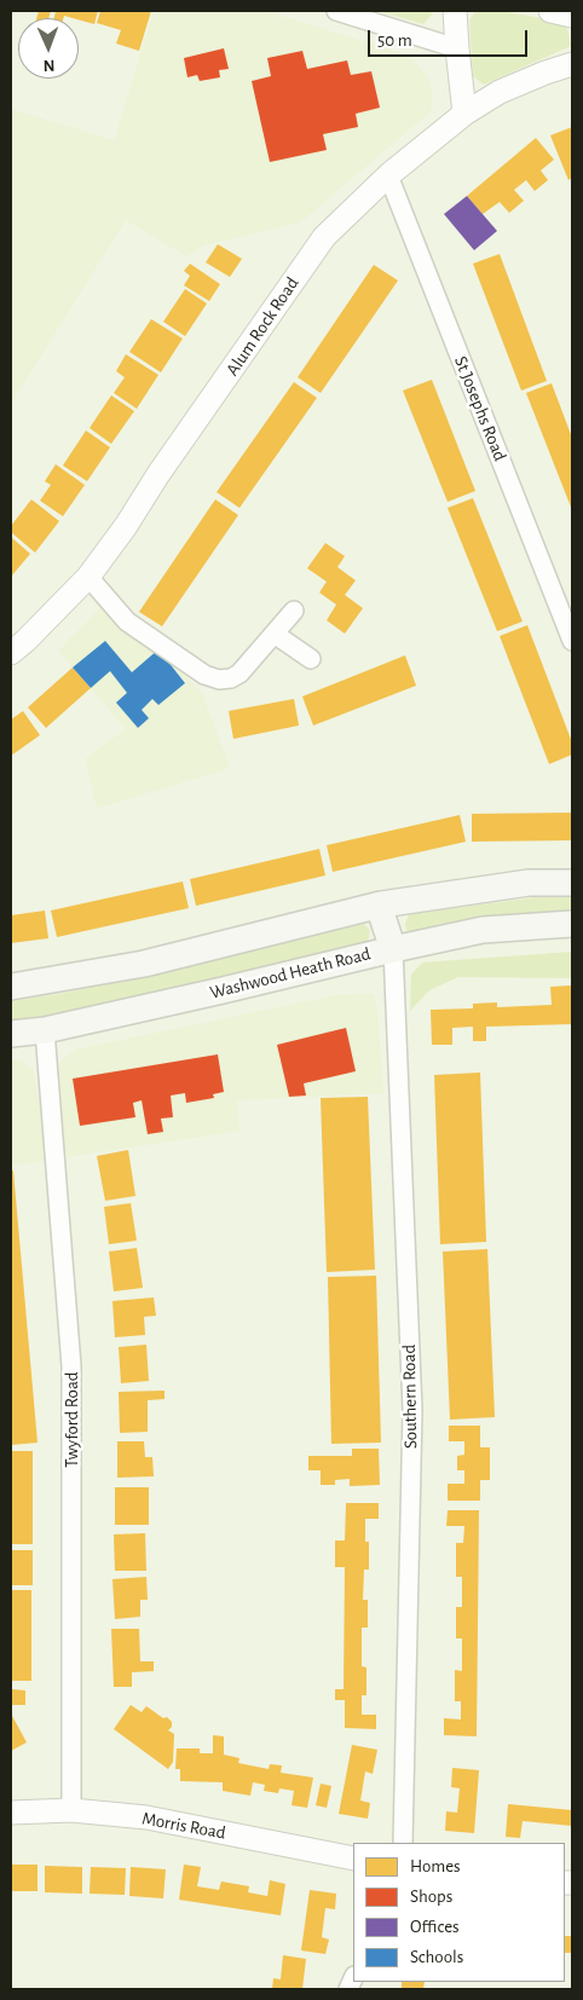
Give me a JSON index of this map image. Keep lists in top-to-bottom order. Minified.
{"streets":{"main road":["Washwood Heath Road"],"street":["Alum Rock Road","St Josephs Road","Southern Road","Twyford Road","Morris Road"]},"crossings":[["Alum Rock Road","St Josephs Road"],["Washwood Heath Road","Southern Road"],["Washwood Heath Road","Twyford Road"],["Twyford Road","Morris Road"]],"legend":["Homes","Shops","Offices","Schools"],"scale_bar":"50 m","north":"bottom"}
